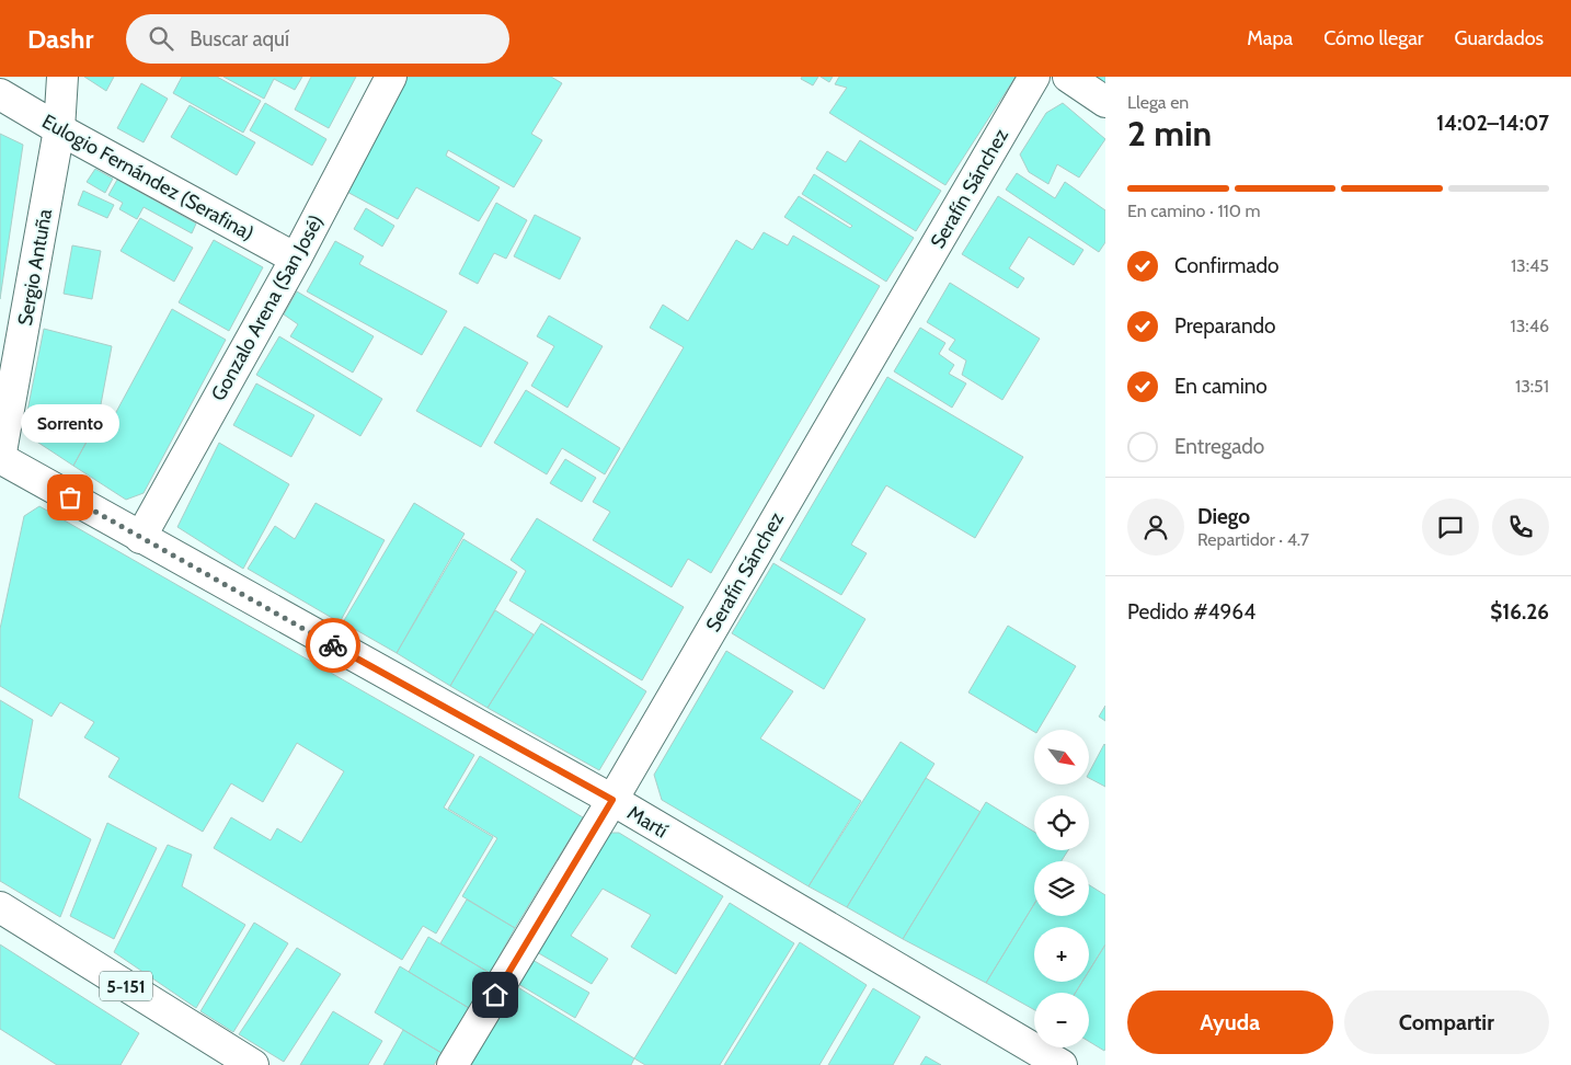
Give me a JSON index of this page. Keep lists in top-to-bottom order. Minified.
{"streets":{"street":["Eulogio Fernández (Serafina)","Serafín Sánchez","Sergio Antuña","Gonzalo Arena (San José)","Martí","5-151"]},"crossings":[["Eulogio Fernández (Serafina)","Sergio Antuña"],["Eulogio Fernández (Serafina)","Gonzalo Arena (San José)"],["Serafín Sánchez","Martí"],["Sergio Antuña","Martí"],["Gonzalo Arena (San José)","Martí"]],"places":["Sorrento"],"north":"bottom right","page":{"header":"Dashr","search":"Buscar aquí","nav":["Mapa","Cómo llegar","Guardados"],"heading":["2 min","Llega en","14:02–14:07"],"panel":["Diego","Repartidor · 4.7","Pedido #4964","$16.26"],"bar":"En camino · 110 m","list":[["Confirmado","13:45"],["Preparando","13:46"],["En camino","13:51"],"Entregado"],"bubble":"Sorrento","map_buttons":["+","−"],"buttons":["Ayuda","Compartir"]}}
